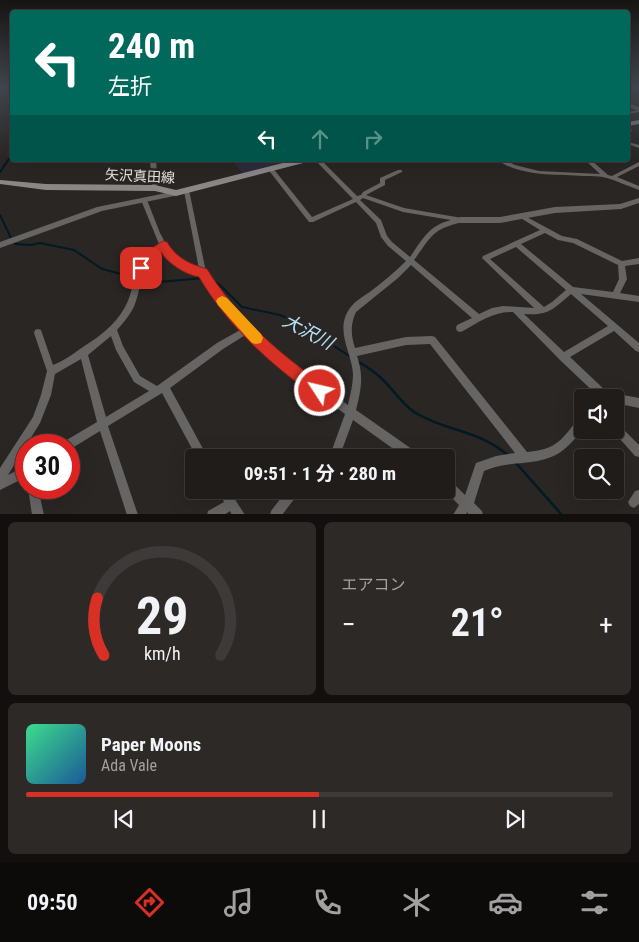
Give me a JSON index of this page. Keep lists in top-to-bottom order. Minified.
{"streets":{"main road":["矢沢真田線"]},"water":["大沢川"],"page":{"turn":["240 m","左折"],"limit":"30","trip":"09:51 · 1 分 · 280 m","tile":"エアコン","heat":["−","21°","+"],"song":["Paper Moons","Ada Vale"],"tabs":"09:50","gauge":["29","km/h"]}}
